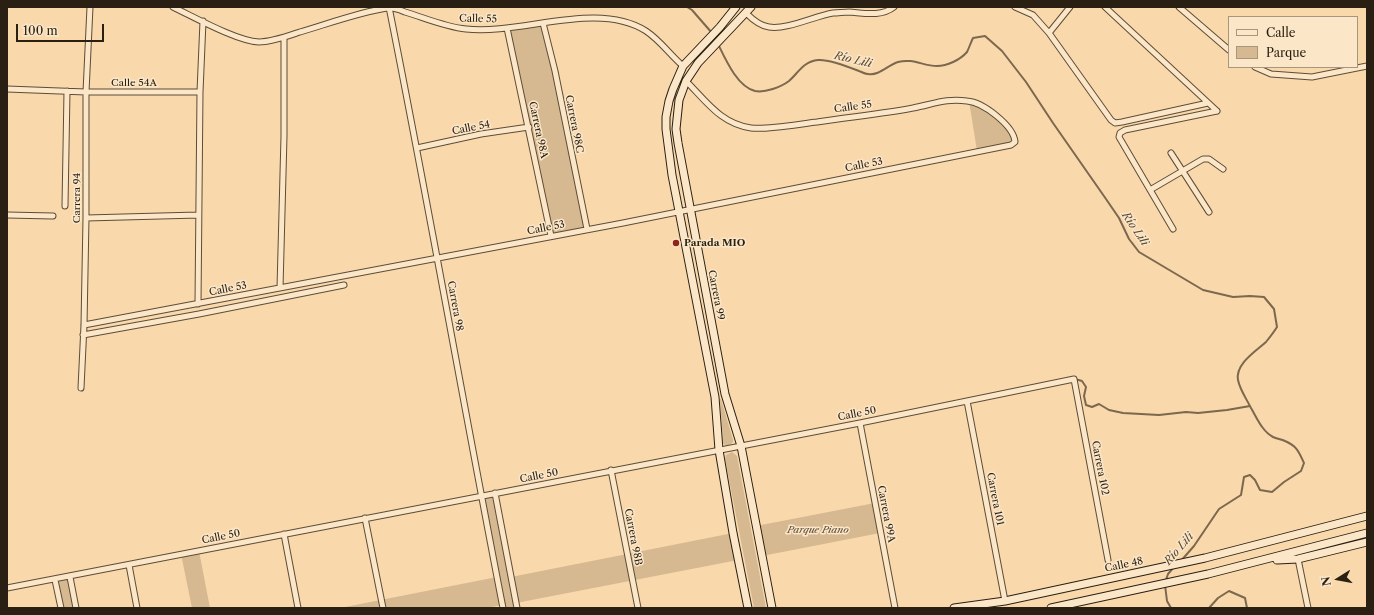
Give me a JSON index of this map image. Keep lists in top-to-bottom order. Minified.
{"streets":{"street":["Calle 55","Calle 54A","Carrera 98C","Calle 54","Carrera 98A","Calle 53","Carrera 94","Carrera 99","Carrera 98","Calle 50","Carrera 102","Carrera 101","Carrera 99A","Carrera 98B","Calle 48"]},"crossings":[["Calle 55","Carrera 98C"],["Calle 55","Carrera 98A"],["Calle 55","Calle 53"],["Calle 55","Carrera 99"],["Calle 55","Carrera 98"],["Calle 54A","Carrera 94"],["Carrera 98C","Calle 53"],["Calle 54","Carrera 98A"],["Calle 54","Carrera 98"],["Carrera 98A","Calle 53"],["Calle 53","Carrera 94"],["Calle 53","Carrera 99"],["Calle 53","Carrera 98"],["Carrera 99","Calle 50"],["Carrera 98","Calle 50"],["Calle 50","Carrera 102"],["Calle 50","Carrera 101"],["Calle 50","Carrera 99A"],["Calle 50","Carrera 98B"],["Carrera 101","Calle 48"]],"water":["Río Lili"],"parks":["Parque Piano"],"places":["Parada MIO"],"legend":["Calle","Parque"],"scale_bar":"100 m","north":"left"}
